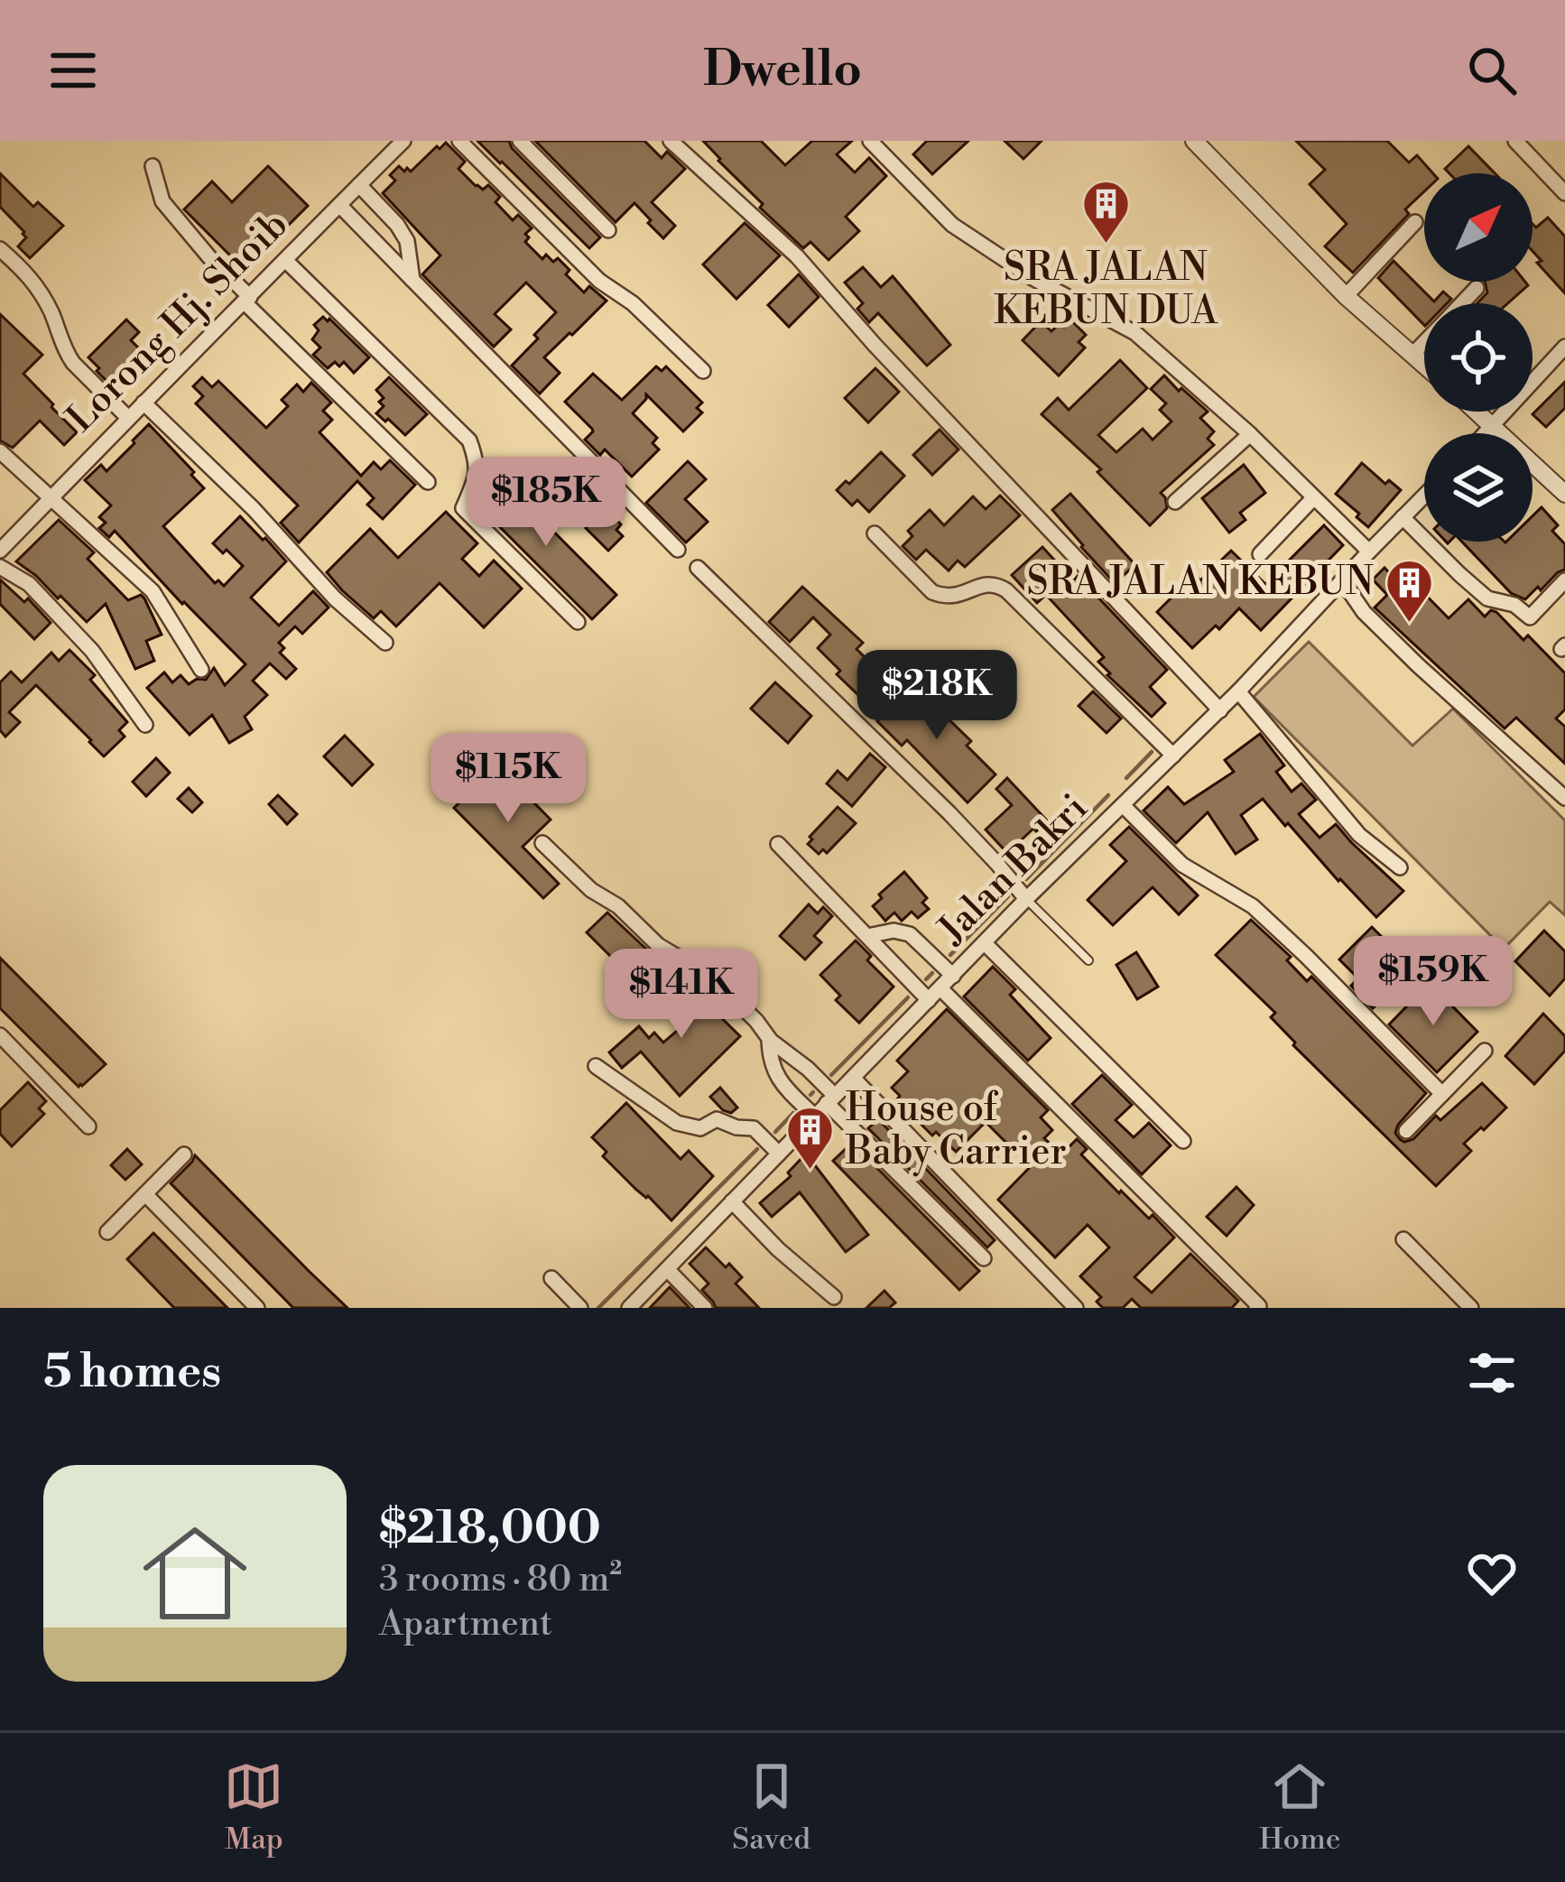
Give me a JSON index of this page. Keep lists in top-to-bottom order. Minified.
{"streets":{"street":["Lorong Hj. Shoib","Jalan Bakri"]},"places":{"building":["SRA JALAN KEBUN DUA","SRA JALAN KEBUN","House of Baby Carrier"]},"north":"top right","page":{"header":"Dwello","price":["$185K","$218K","$115K","$159K","$141K"],"heading":"5 homes","list":[{"name":"$218,000","note":"3 rooms · 80 m² · Apartment"}],"tabs":["Map","Saved","Home"]}}
